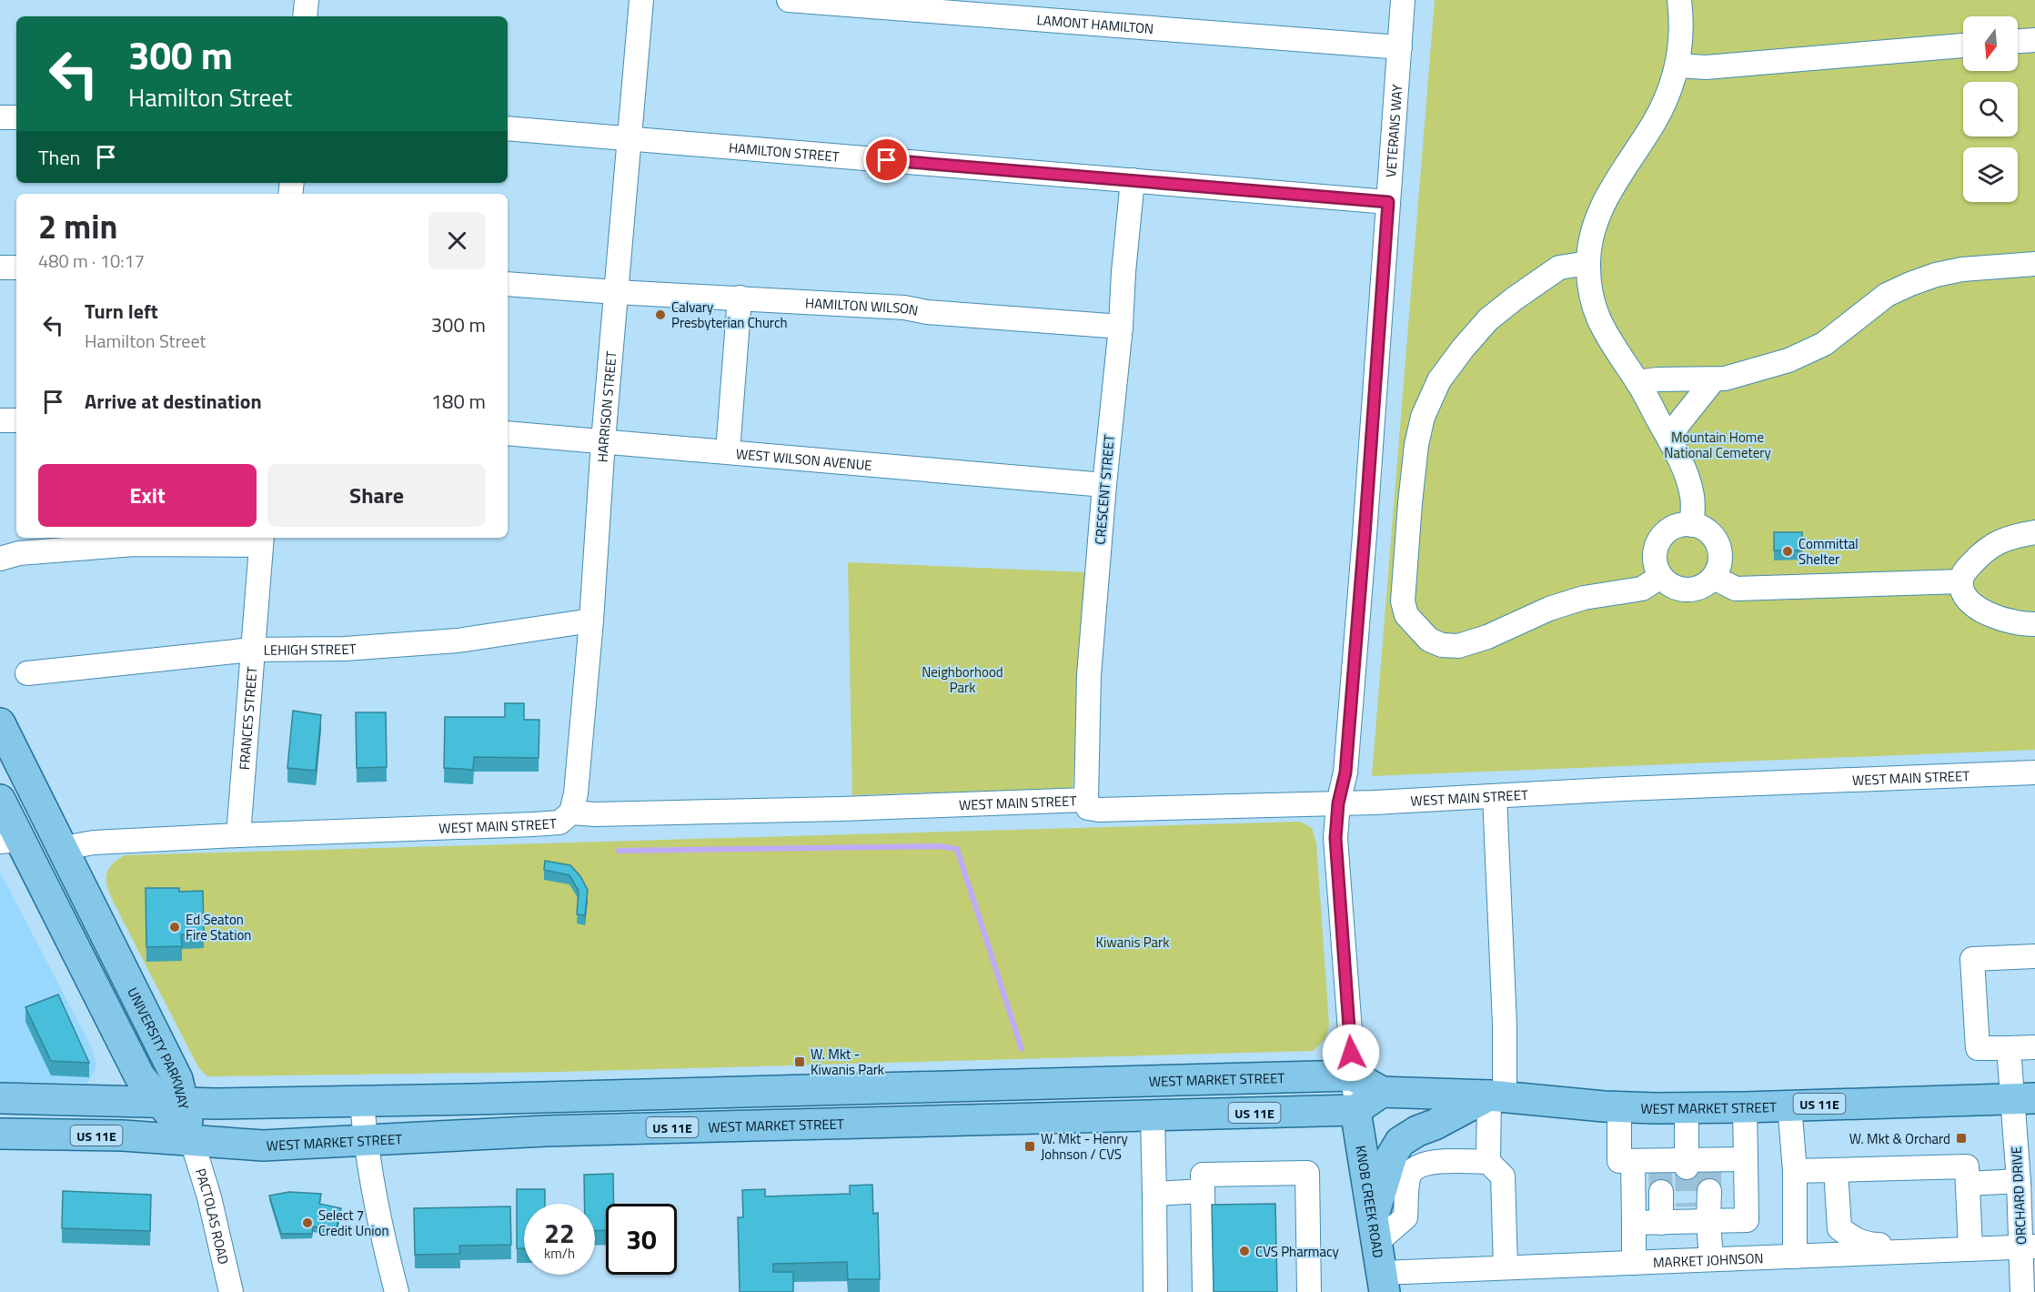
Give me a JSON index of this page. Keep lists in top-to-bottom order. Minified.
{"streets":{"main road":["UNIVERSITY PARKWAY","WEST MARKET STREET","US 11E","KNOB CREEK ROAD"],"street":["LAMONT HAMILTON","VETERANS WAY","HAMILTON STREET","HAMILTON WILSON","HARRISON STREET","WEST WILSON AVENUE","CRESCENT STREET","LEHIGH STREET","FRANCES STREET","WEST MAIN STREET","ORCHARD DRIVE","PACTOLAS ROAD","MARKET JOHNSON"]},"crossings":[["LAMONT HAMILTON","VETERANS WAY"],["VETERANS WAY","HAMILTON STREET"],["VETERANS WAY","WEST MAIN STREET"],["VETERANS WAY","WEST MARKET STREET"],["VETERANS WAY","KNOB CREEK ROAD"],["HAMILTON STREET","HARRISON STREET"],["HAMILTON STREET","CRESCENT STREET"],["HAMILTON WILSON","HARRISON STREET"],["HAMILTON WILSON","CRESCENT STREET"],["HARRISON STREET","WEST WILSON AVENUE"],["HARRISON STREET","LEHIGH STREET"],["HARRISON STREET","WEST MAIN STREET"],["WEST WILSON AVENUE","CRESCENT STREET"],["CRESCENT STREET","WEST MAIN STREET"],["LEHIGH STREET","FRANCES STREET"],["FRANCES STREET","WEST MAIN STREET"],["WEST MAIN STREET","UNIVERSITY PARKWAY"],["UNIVERSITY PARKWAY","WEST MARKET STREET"],["UNIVERSITY PARKWAY","PACTOLAS ROAD"],["WEST MARKET STREET","ORCHARD DRIVE"],["WEST MARKET STREET","KNOB CREEK ROAD"],["WEST MARKET STREET","PACTOLAS ROAD"],["ORCHARD DRIVE","MARKET JOHNSON"],["KNOB CREEK ROAD","MARKET JOHNSON"]],"parks":["Mountain Home National Cemetery","Neighborhood Park","Kiwanis Park"],"places":{"other":["Calvary Presbyterian Church","Committal Shelter","Ed Seaton Fire Station","Select 7 Credit Union","CVS Pharmacy"],"transit":["W. Mkt - Kiwanis Park","W. Mkt & Orchard","W. Mkt - Henry Johnson / CVS"]},"north":"bottom","page":{"turn":["300 m","Hamilton Street"],"then":"Then","heading":["2 min","480 m · 10:17"],"list":[{"name":"Turn left","note":"Hamilton Street","value":"300 m"},{"name":"Arrive at destination","value":"180 m"}],"buttons":["Exit","Share"],"speed":"22 km/h","limit":"30"}}
